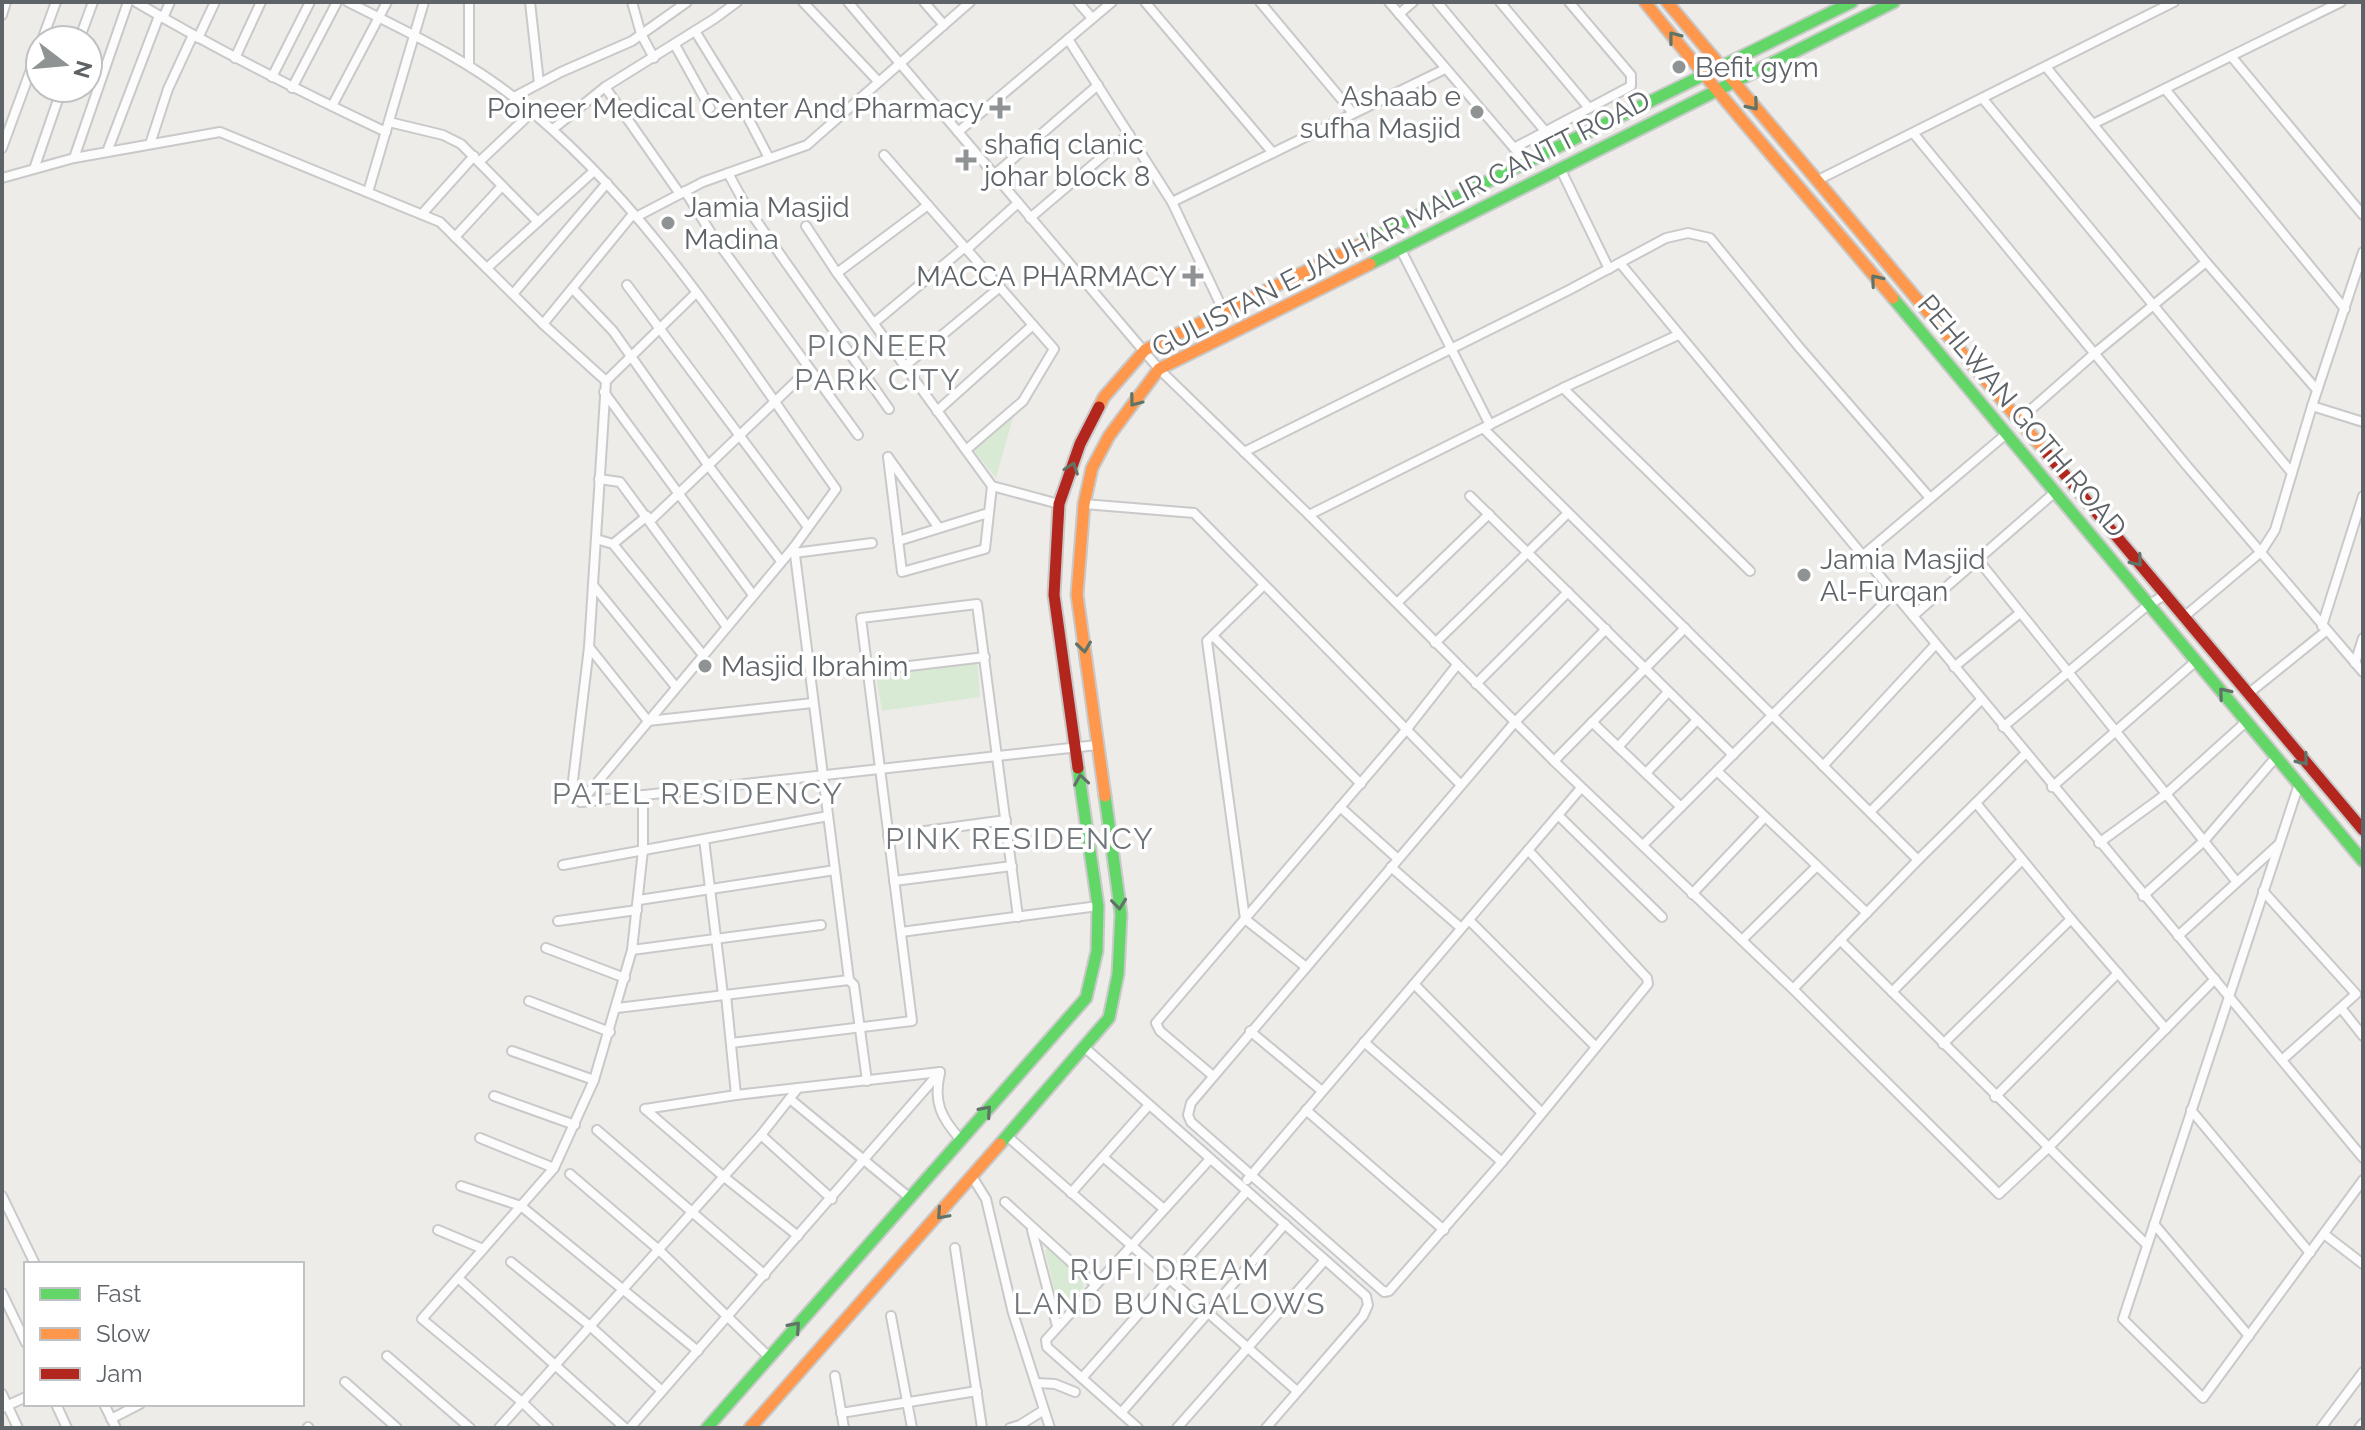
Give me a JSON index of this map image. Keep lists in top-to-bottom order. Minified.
{"streets":{"main road":["GULISTAN E JAUHAR MALIR CANTT ROAD","PEHLWAN GOTH ROAD"]},"crossings":[["GULISTAN E JAUHAR MALIR CANTT ROAD","PEHLWAN GOTH ROAD"]],"districts":["PIONEER PARK CITY","PATEL RESIDENCY","PINK RESIDENCY","RUFI DREAM LAND BUNGALOWS"],"places":{"other":["Befit gym","Ashaab e sufha Masjid","Jamia Masjid Madina","Jamia Masjid Al-Furqan","Masjid Ibrahim"],"health":["Poineer Medical Center And Pharmacy","shafiq clanic johar block 8","MACCA PHARMACY"]},"legend":["Fast","Slow","Jam"],"north":"right"}
